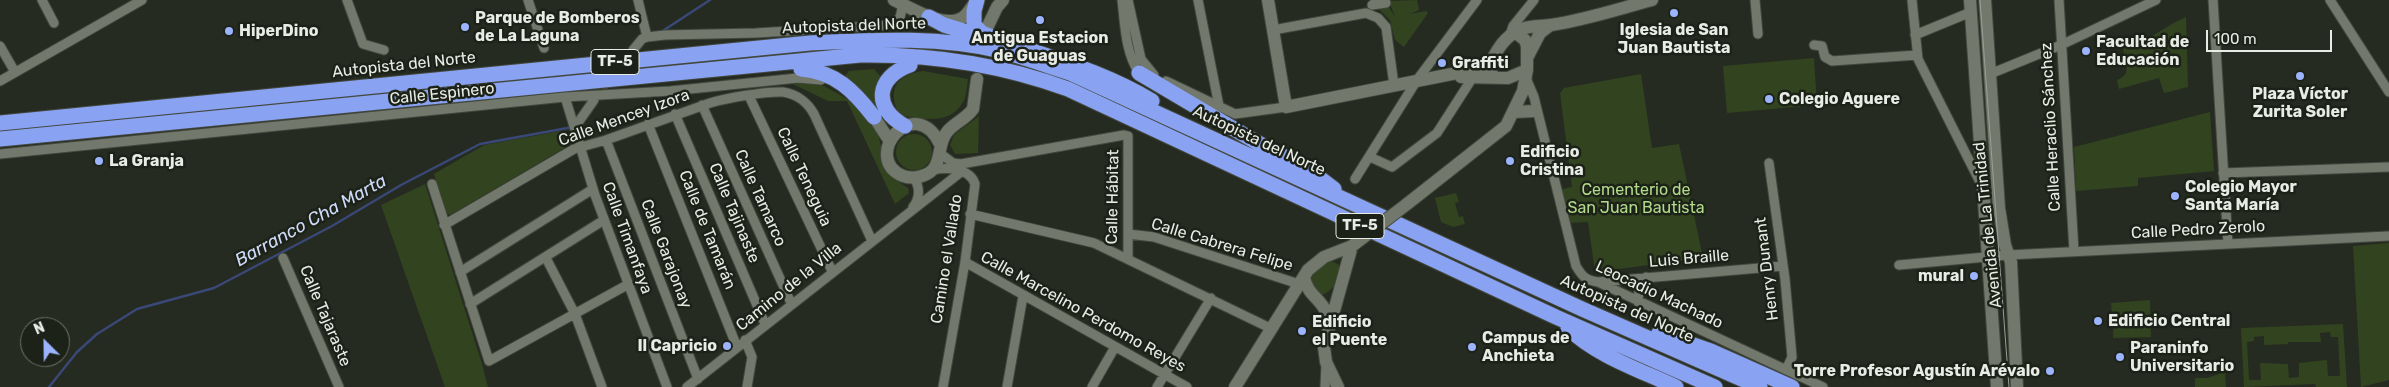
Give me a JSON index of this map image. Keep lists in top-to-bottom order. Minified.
{"streets":{"highway":["Autopista del Norte","TF-5"],"street":["Calle Espinero","Calle Mencey Izora","Calle Heraclio Sánchez","Calle Teneguia","Calle Hábitat","Calle Tamarco","Calle Tajinaste","Avenida de La Trinidad","Calle de Tamarán","Calle Pedro Zerolo","Calle Timanfaya","Calle Cabrera Felipe","Calle Garajonay","Camino el Vallado","Luis Braille","Henry Dunant","Camino de la Villa","Leocadio Machado","Calle Marcelino Perdomo Reyes","Calle Tajaraste"]},"crossings":[["Calle Espinero","Calle Timanfaya"],["Calle Mencey Izora","Calle Teneguia"],["Calle Mencey Izora","Calle Tamarco"],["Calle Mencey Izora","Calle Tajinaste"],["Calle Mencey Izora","Calle de Tamarán"],["Calle Mencey Izora","Calle Timanfaya"],["Calle Mencey Izora","Calle Garajonay"],["Calle Mencey Izora","Camino de la Villa"],["Calle Heraclio Sánchez","Calle Pedro Zerolo"],["Calle Teneguia","Camino de la Villa"],["Calle Hábitat","Calle Cabrera Felipe"],["Calle Hábitat","Camino el Vallado"],["Calle Tamarco","Camino de la Villa"],["Calle Tajinaste","Camino de la Villa"],["Avenida de La Trinidad","Calle Pedro Zerolo"],["Calle de Tamarán","Camino de la Villa"],["Calle Garajonay","Camino de la Villa"],["Camino el Vallado","Camino de la Villa"],["Camino el Vallado","Calle Marcelino Perdomo Reyes"],["Luis Braille","Henry Dunant"],["Luis Braille","Leocadio Machado"],["Henry Dunant","Leocadio Machado"]],"water":["Barranco Cha Marta"],"parks":["Cementerio de San Juan Bautista"],"places":["Iglesia de San Juan Bautista","Antigua Estacion de Guaguas","Parque de Bomberos de La Laguna","HiperDino","Facultad de Educación","Graffiti","Plaza Víctor Zurita Soler","Colegio Aguere","La Granja","Edificio Cristina","Colegio Mayor Santa María","mural","Edificio Central","Edificio el Puente","Il Capricio","Campus de Anchieta","Paraninfo Universitario","Torre Profesor Agustín Arévalo"],"scale_bar":"100 m","north":"top left"}
